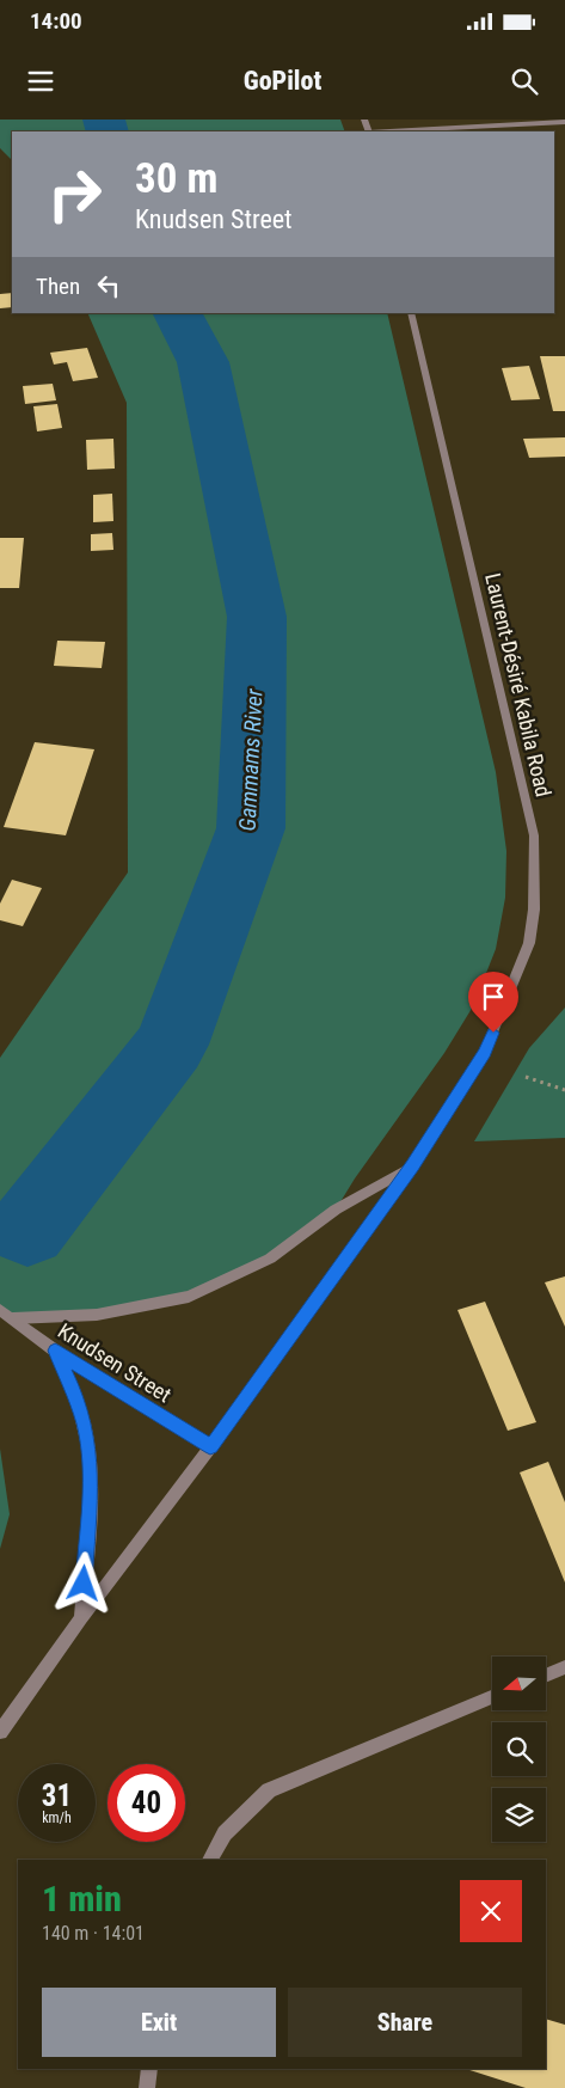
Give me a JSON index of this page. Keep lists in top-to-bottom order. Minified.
{"streets":{"street":["Laurent-Désiré Kabila Road","Knudsen Street"]},"crossings":[["Laurent-Désiré Kabila Road","Knudsen Street"]],"water":["Gammams River"],"north":"left","page":{"status":"14:00","header":"GoPilot","turn":["30 m","Knudsen Street"],"then":"Then","speed":"31 km/h","limit":"40","heading":["1 min","140 m · 14:01"],"buttons":["Exit","Share"]}}
